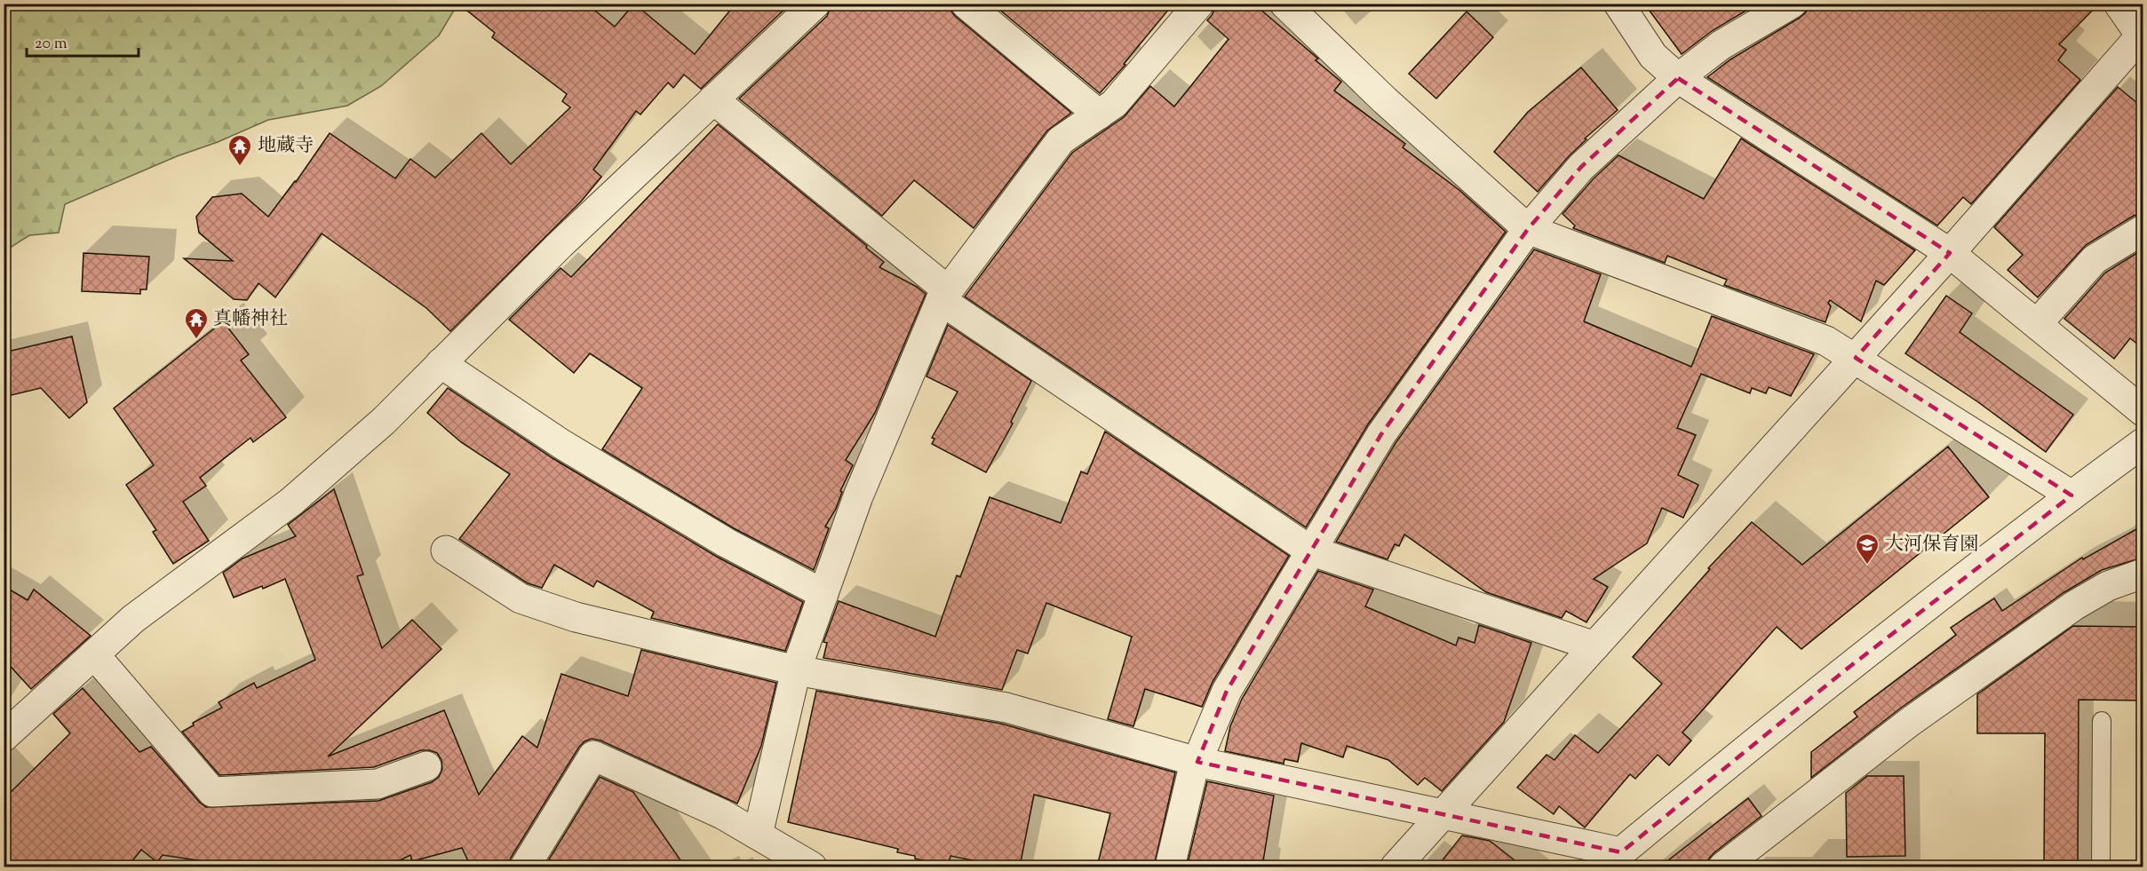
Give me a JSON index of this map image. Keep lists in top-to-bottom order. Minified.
{"places":{"temple":["地蔵寺","真幡神社"],"school or university":["大河保育園"]},"scale_bar":"20 m"}
